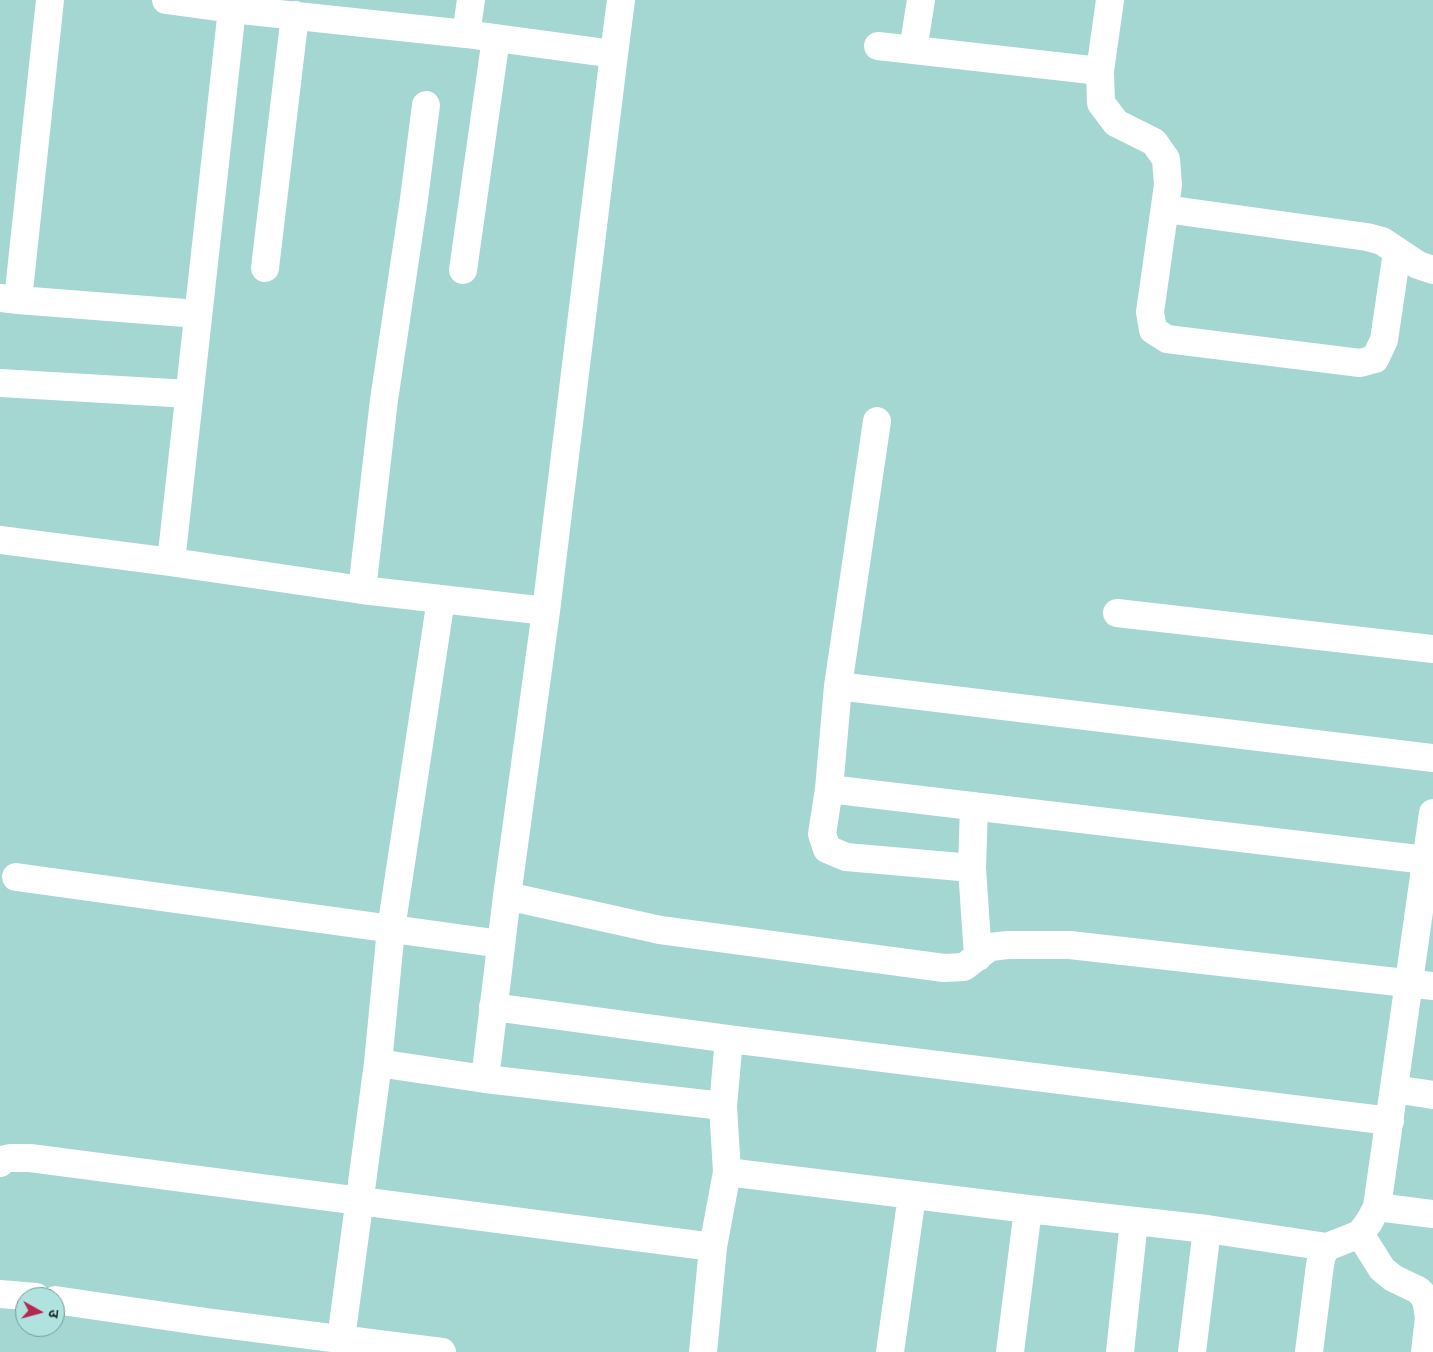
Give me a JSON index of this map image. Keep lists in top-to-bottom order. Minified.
{"north":"right"}
